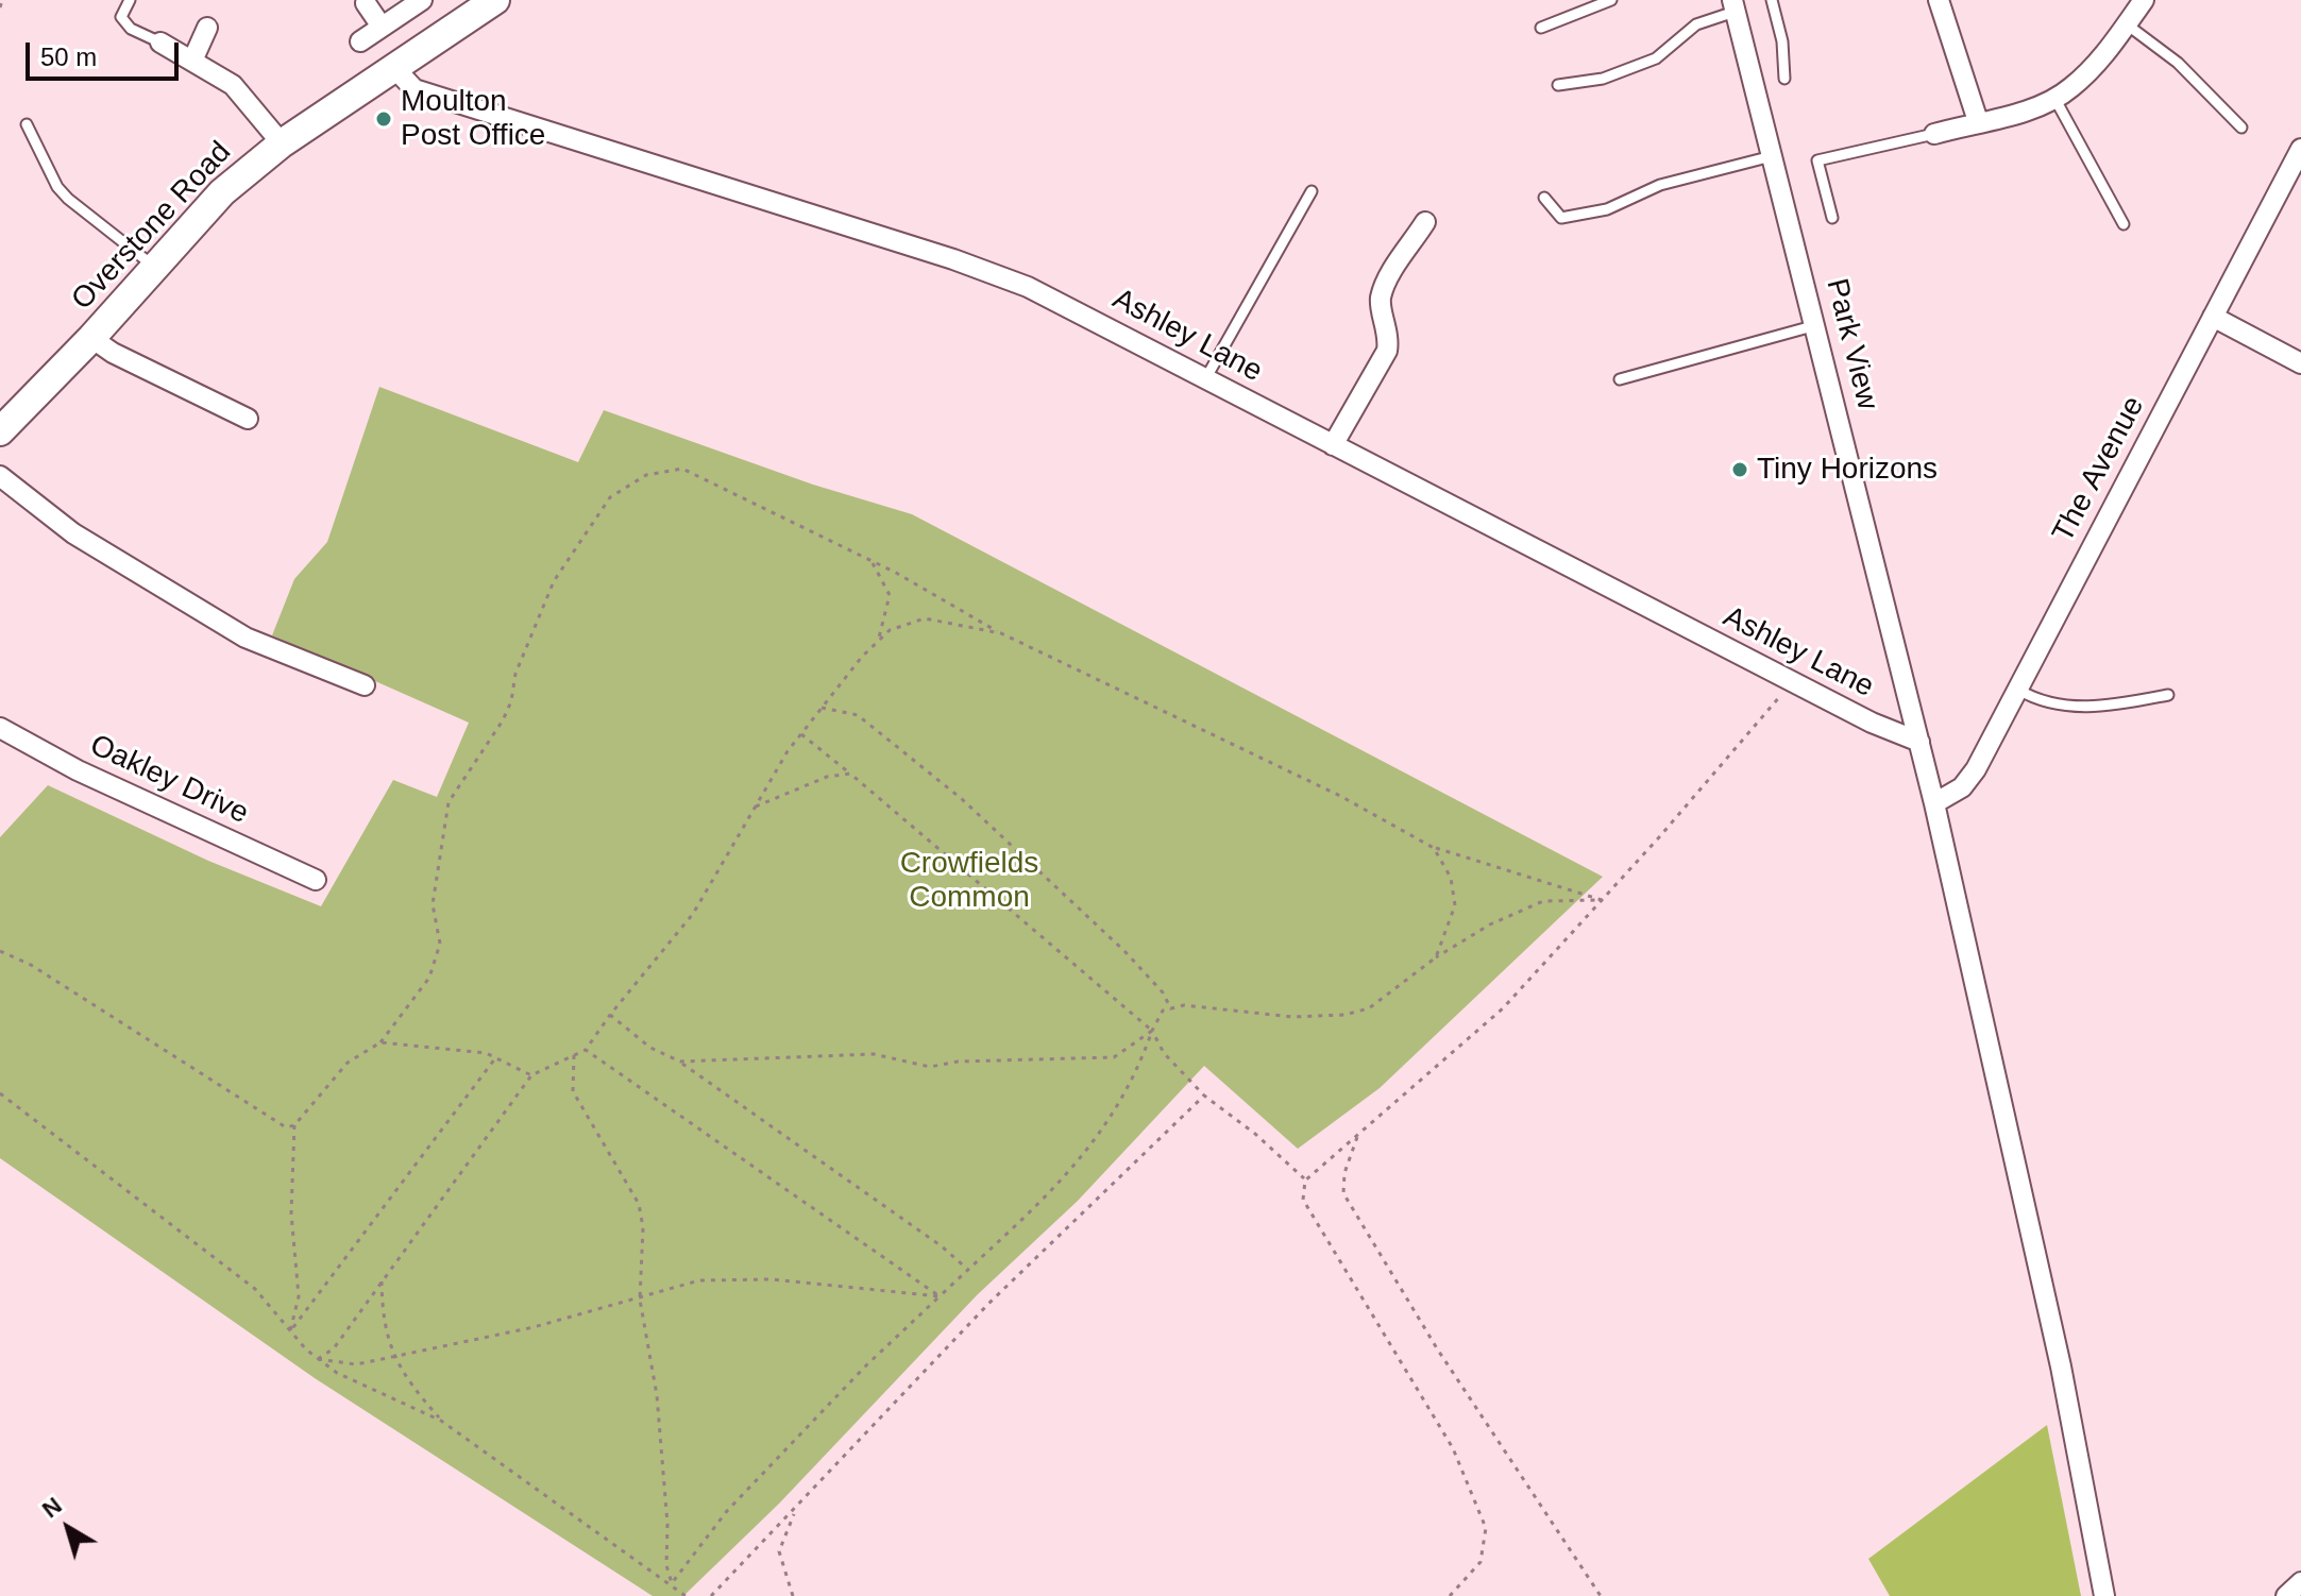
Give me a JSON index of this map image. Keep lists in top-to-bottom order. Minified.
{"streets":{"street":["Overstone Road","Ashley Lane","Park View","The Avenue","Oakley Drive"]},"crossings":[["Overstone Road","Ashley Lane"],["Ashley Lane","Park View"],["Park View","The Avenue"]],"parks":["Crowfields Common"],"places":["Moulton Post Office","Tiny Horizons"],"scale_bar":"50 m","north":"top left"}
